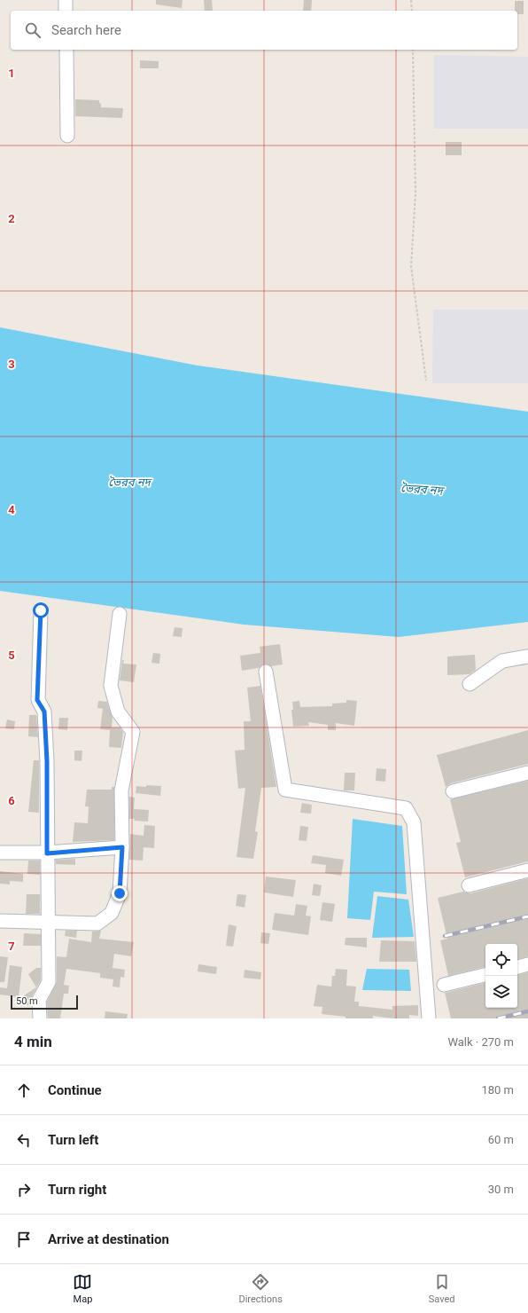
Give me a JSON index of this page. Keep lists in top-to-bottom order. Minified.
{"water":["ভৈরব নদ"],"scale_bar":"50 m","page":{"search":"Search here","scale":"50 m","heading":["4 min","Walk · 270 m"],"list":[["Continue","180 m"],["Turn left","60 m"],["Turn right","30 m"],"Arrive at destination"],"nav":["Map","Directions","Saved"]},"grid":{"rows":["1","2","3","4","5","6","7"]}}
